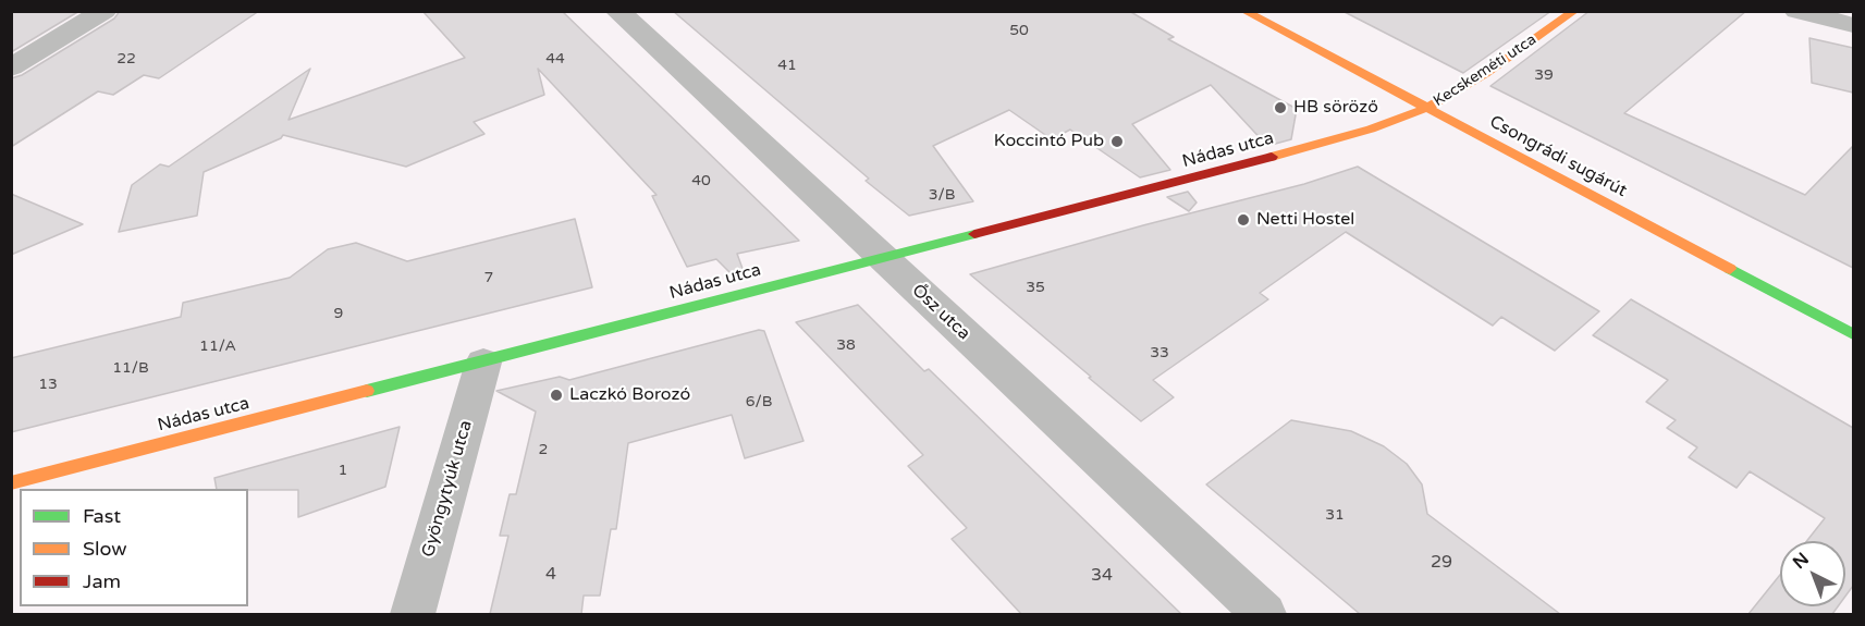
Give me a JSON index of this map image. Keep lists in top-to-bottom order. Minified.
{"streets":{"street":["Kecskeméti utca","Nádas utca","Csongrádi sugárút","Ősz utca","Gyöngytyúk utca"]},"crossings":[["Kecskeméti utca","Nádas utca"],["Kecskeméti utca","Csongrádi sugárút"],["Nádas utca","Csongrádi sugárút"],["Nádas utca","Ősz utca"],["Nádas utca","Gyöngytyúk utca"]],"places":["HB söröző","Koccintó Pub","Netti Hostel","Laczkó Borozó"],"house_numbers":["50","22","44","41","39","40","3/B","7","35","9","38","11/A","33","11/B","13","6/B","2","1","31","29","4","34"],"legend":["Fast","Slow","Jam"],"north":"top left"}
